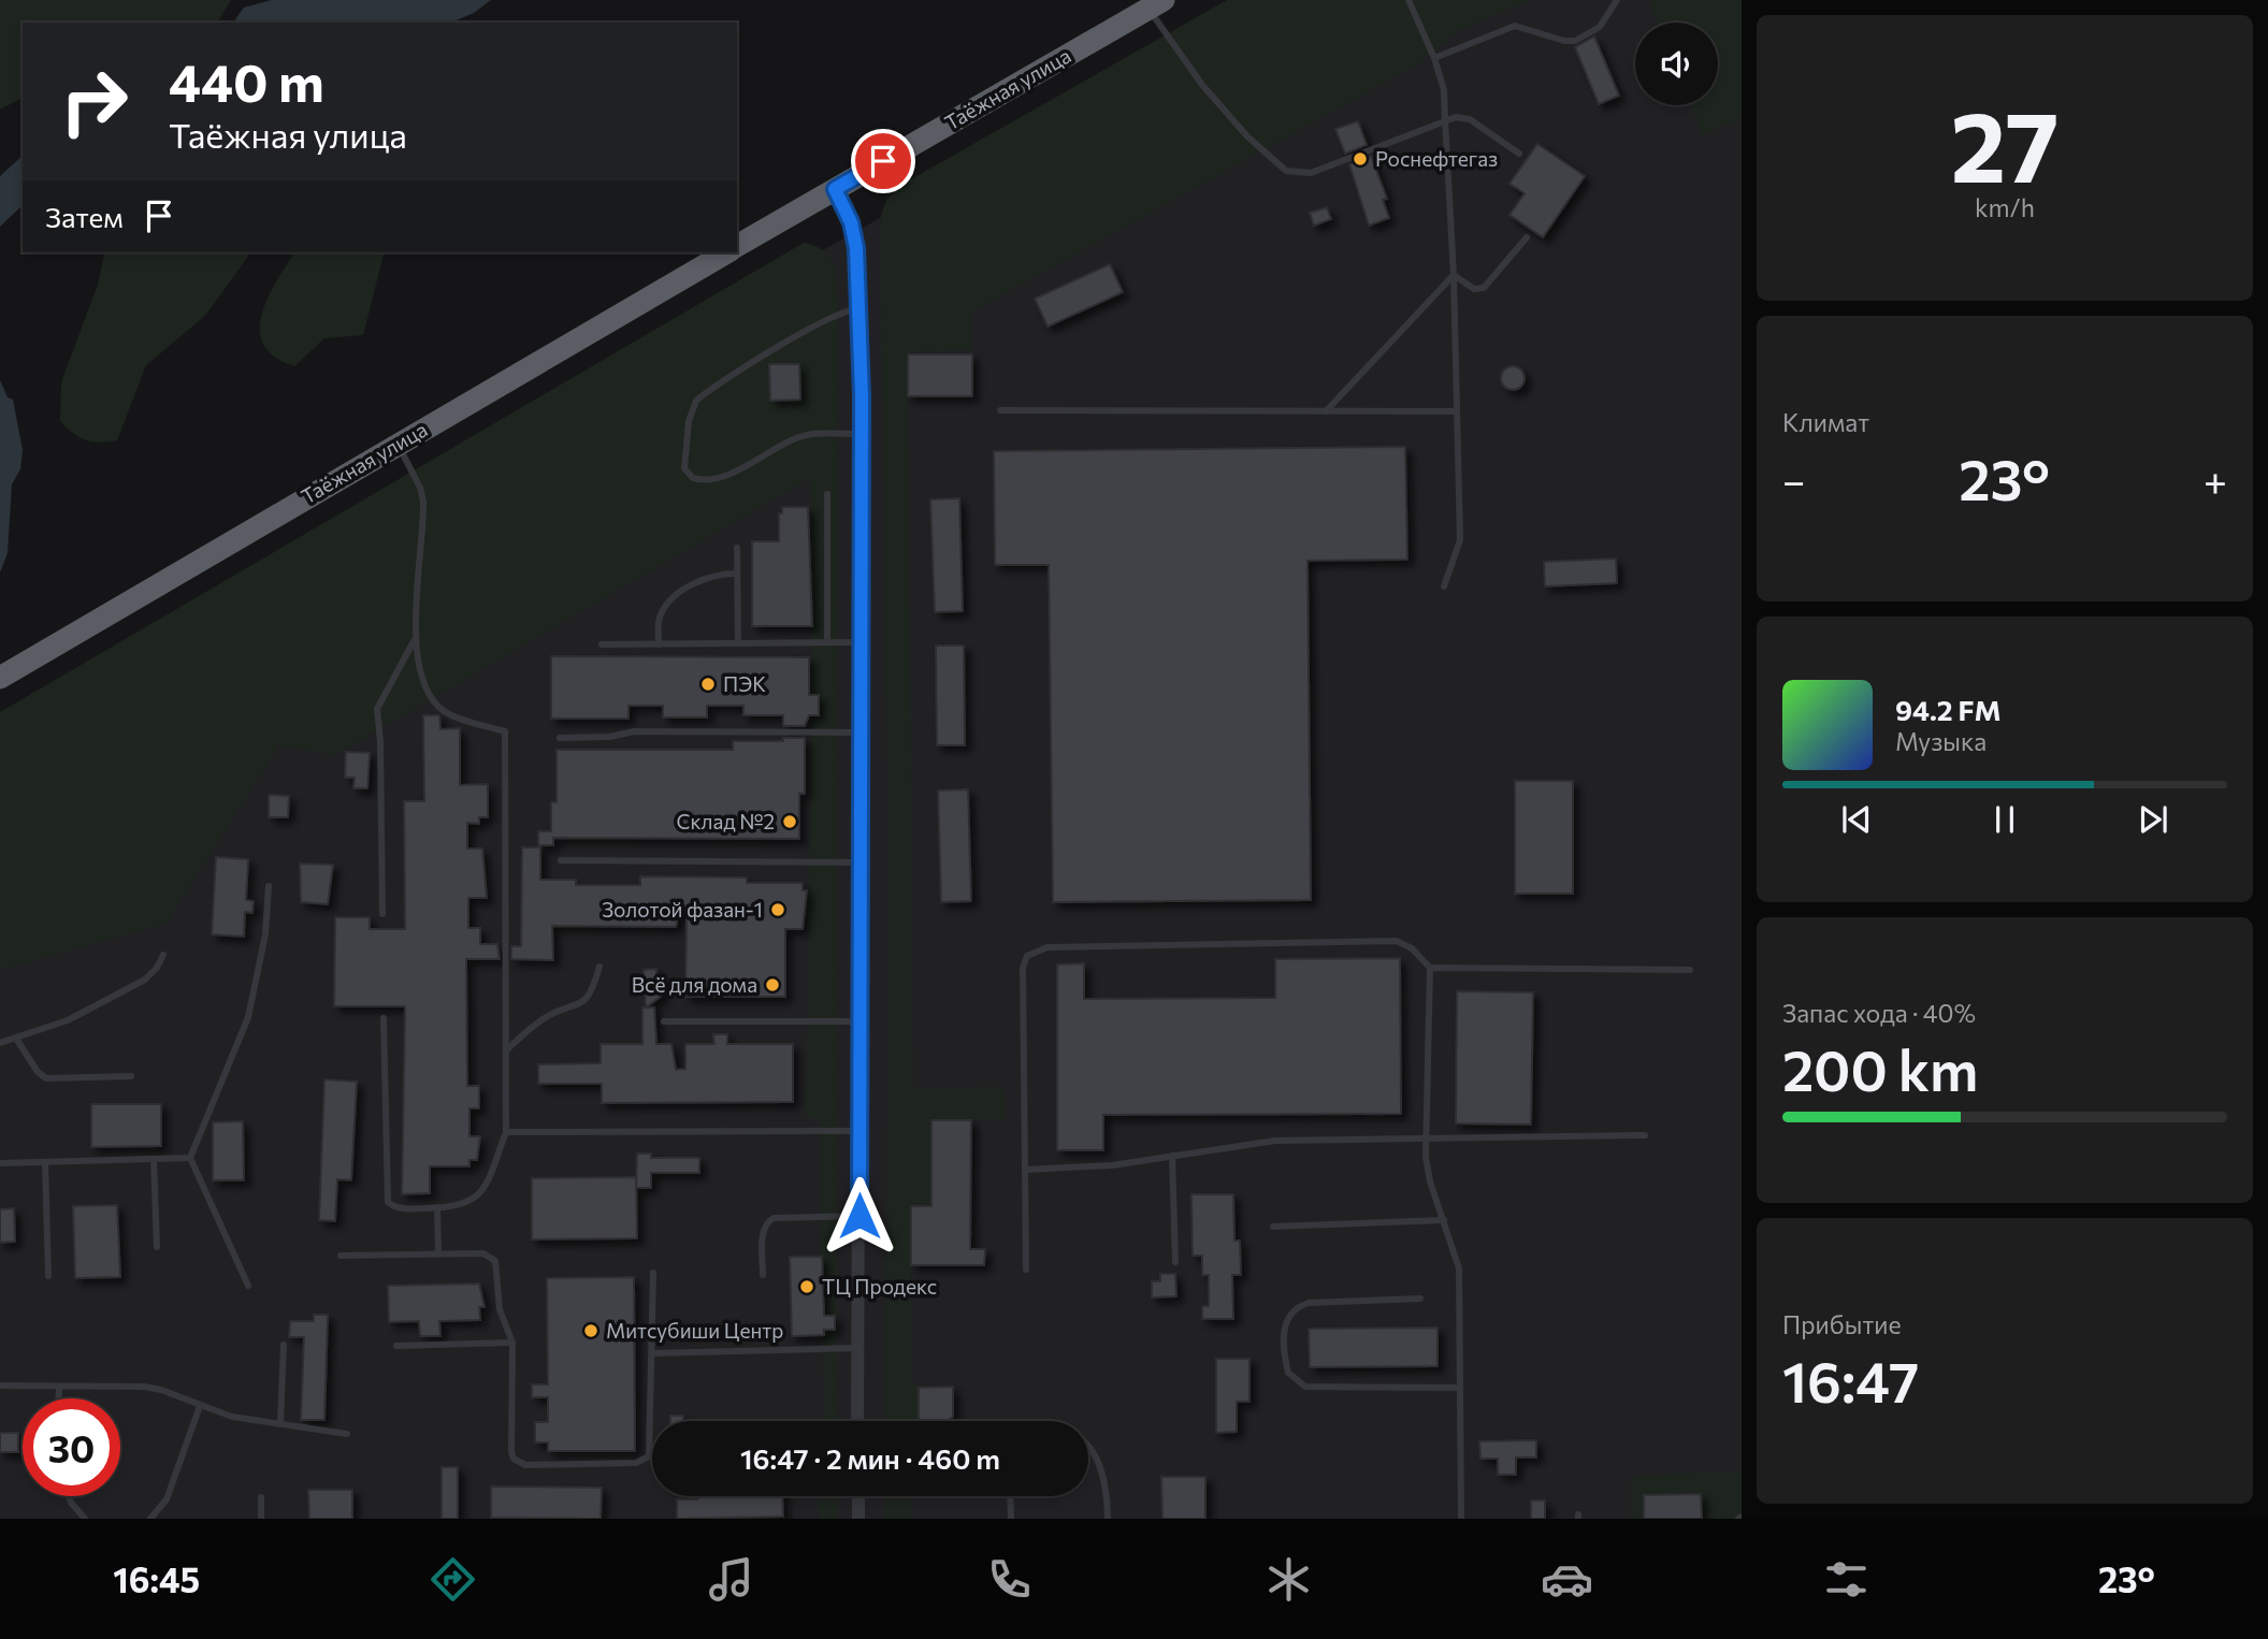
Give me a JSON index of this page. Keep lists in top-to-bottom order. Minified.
{"streets":{"highway":["Таёжная улица"]},"places":["Роснефтегаз","ПЭК","Склад №2","Золотой фазан-1","Всё для дома","ТЦ Продекс","Митсубиши Центр"],"page":{"tile":[["27","km/h"],"Климат",["Запас хода · 40%","200 km"],["Прибытие","16:47"]],"turn":["440 m","Таёжная улица"],"then":"Затем","heat":["−","23°","+"],"song":["94.2 FM","Музыка"],"limit":"30","trip":"16:47 · 2 мин · 460 m","tabs":["16:45","23°"]}}
